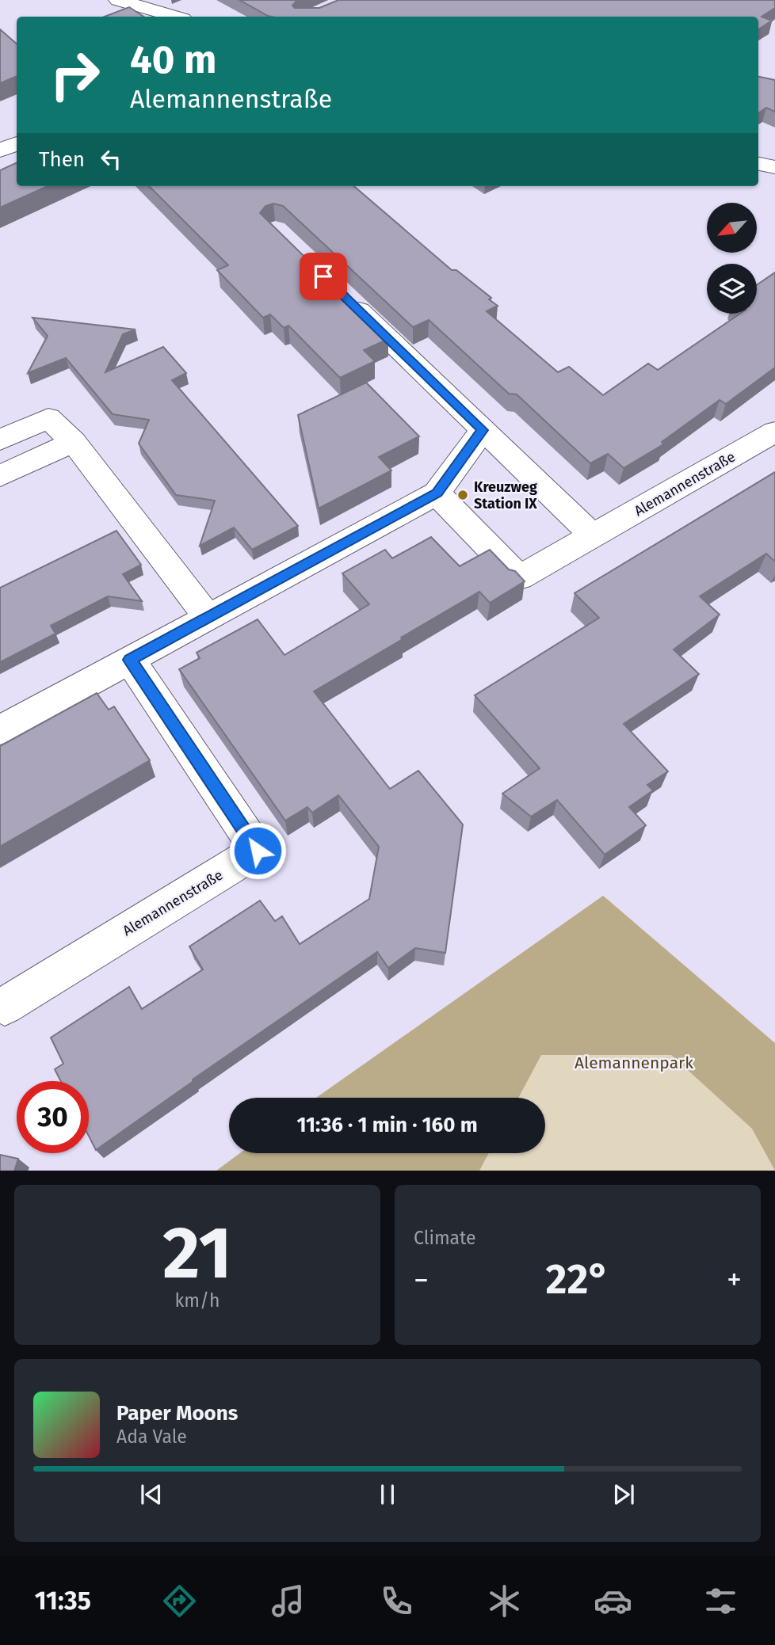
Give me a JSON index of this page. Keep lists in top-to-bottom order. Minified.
{"streets":{"street":["Alemannenstraße"]},"parks":["Alemannenpark"],"places":["Kreuzweg Station IX"],"north":"bottom left","page":{"turn":["40 m","Alemannenstraße"],"then":"Then","limit":"30","trip":"11:36 · 1 min · 160 m","tile":[["21","km/h"],"Climate"],"heat":["−","22°","+"],"song":["Paper Moons","Ada Vale"],"tabs":"11:35"}}
